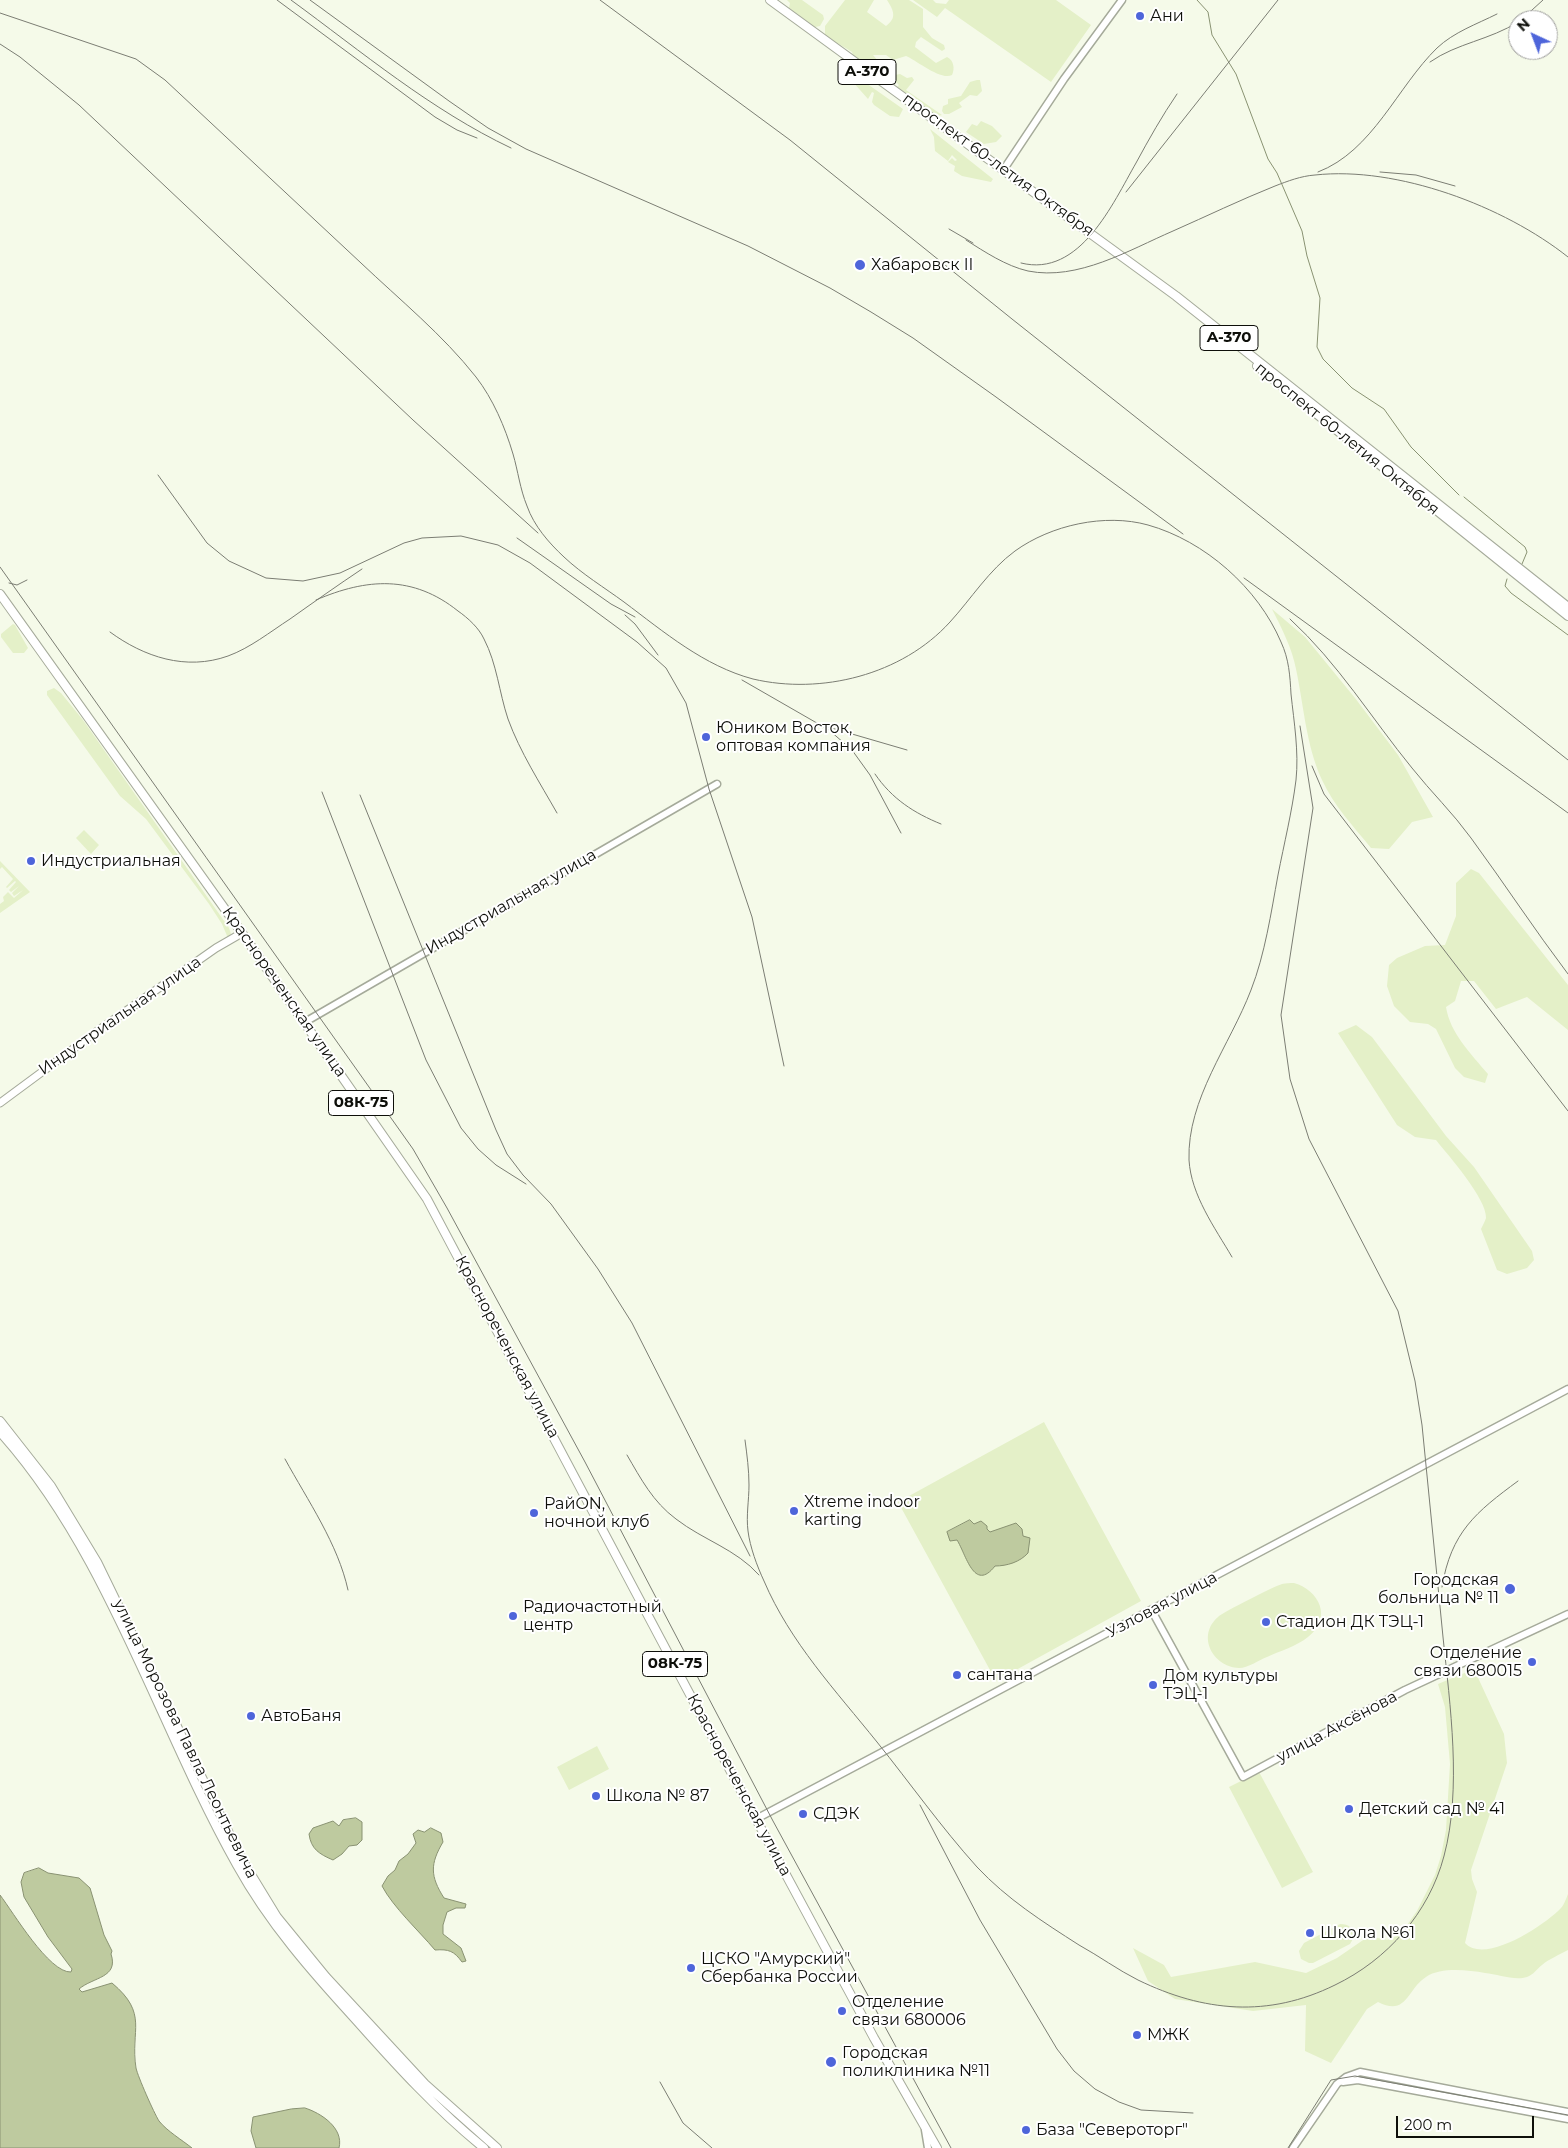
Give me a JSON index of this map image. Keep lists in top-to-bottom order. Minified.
{"streets":{"main road":["А-370","проспект 60-летия Октября","Индустриальная улица","Краснореченская улица","08К-75","улица Морозова Павла Леонтьевича"],"street":["Узловая улица","улица Аксёнова"]},"crossings":[["Индустриальная улица","Краснореченская улица"],["Краснореченская улица","Узловая улица"],["Узловая улица","улица Аксёнова"]],"places":["Ани","Хабаровск II","Юником Восток, оптовая компания","Индустриальная","Xtreme indoor karting","РайON, ночной клуб","Городская больница № 11","Радиочастотный центр","Стадион ДК ТЭЦ-1","Отделение связи 680015","сантана","Дом культуры ТЭЦ-1","АвтоБаня","Школа № 87","Детский сад № 41","СДЭК","Школа №61","ЦСКО \"Амурский\" Сбербанка России","Отделение связи 680006","МЖК","Городская поликлиника №11","База \"Североторг\""],"scale_bar":"200 m","north":"top left"}
